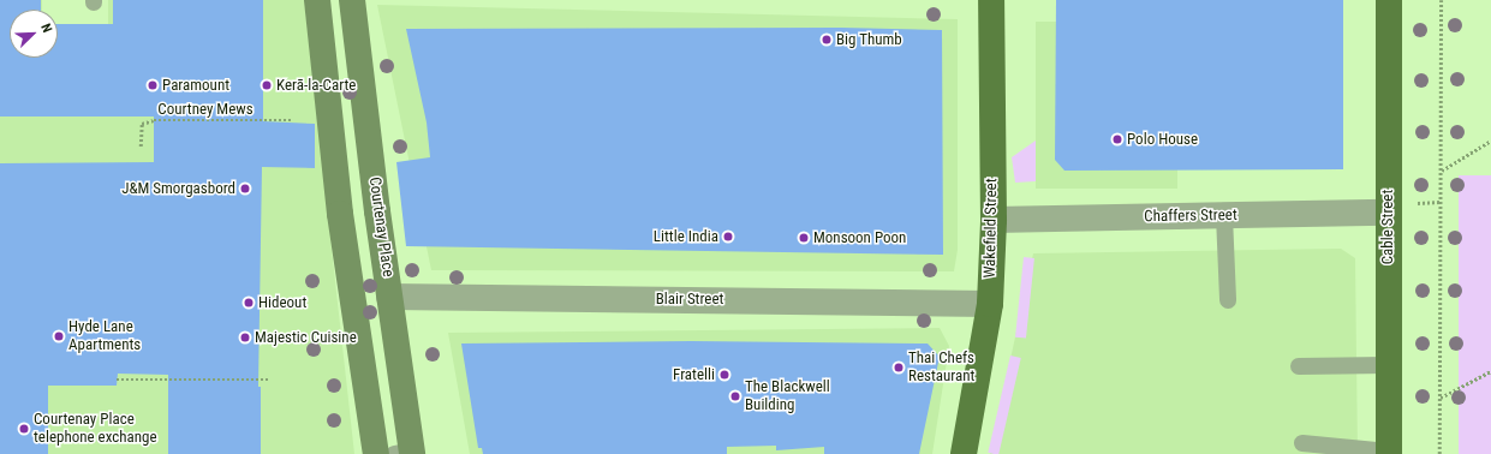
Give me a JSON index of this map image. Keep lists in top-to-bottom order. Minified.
{"streets":{"main road":["Cable Street","Wakefield Street"],"street":["Chaffers Street","Courtenay Place","Blair Street"],"path":["Courtney Mews"]},"crossings":[["Chaffers Street","Cable Street"],["Chaffers Street","Wakefield Street"],["Courtenay Place","Blair Street"],["Wakefield Street","Blair Street"]],"places":["Big Thumb","Paramount","Kerā-la-Carte","Polo House","J&M Smorgasbord","Little India","Monsoon Poon","Hideout","Hyde Lane Apartments","Majestic Cuisine","Thai Chefs Restaurant","Fratelli","The Blackwell Building","Courtenay Place telephone exchange"],"north":"top right"}
